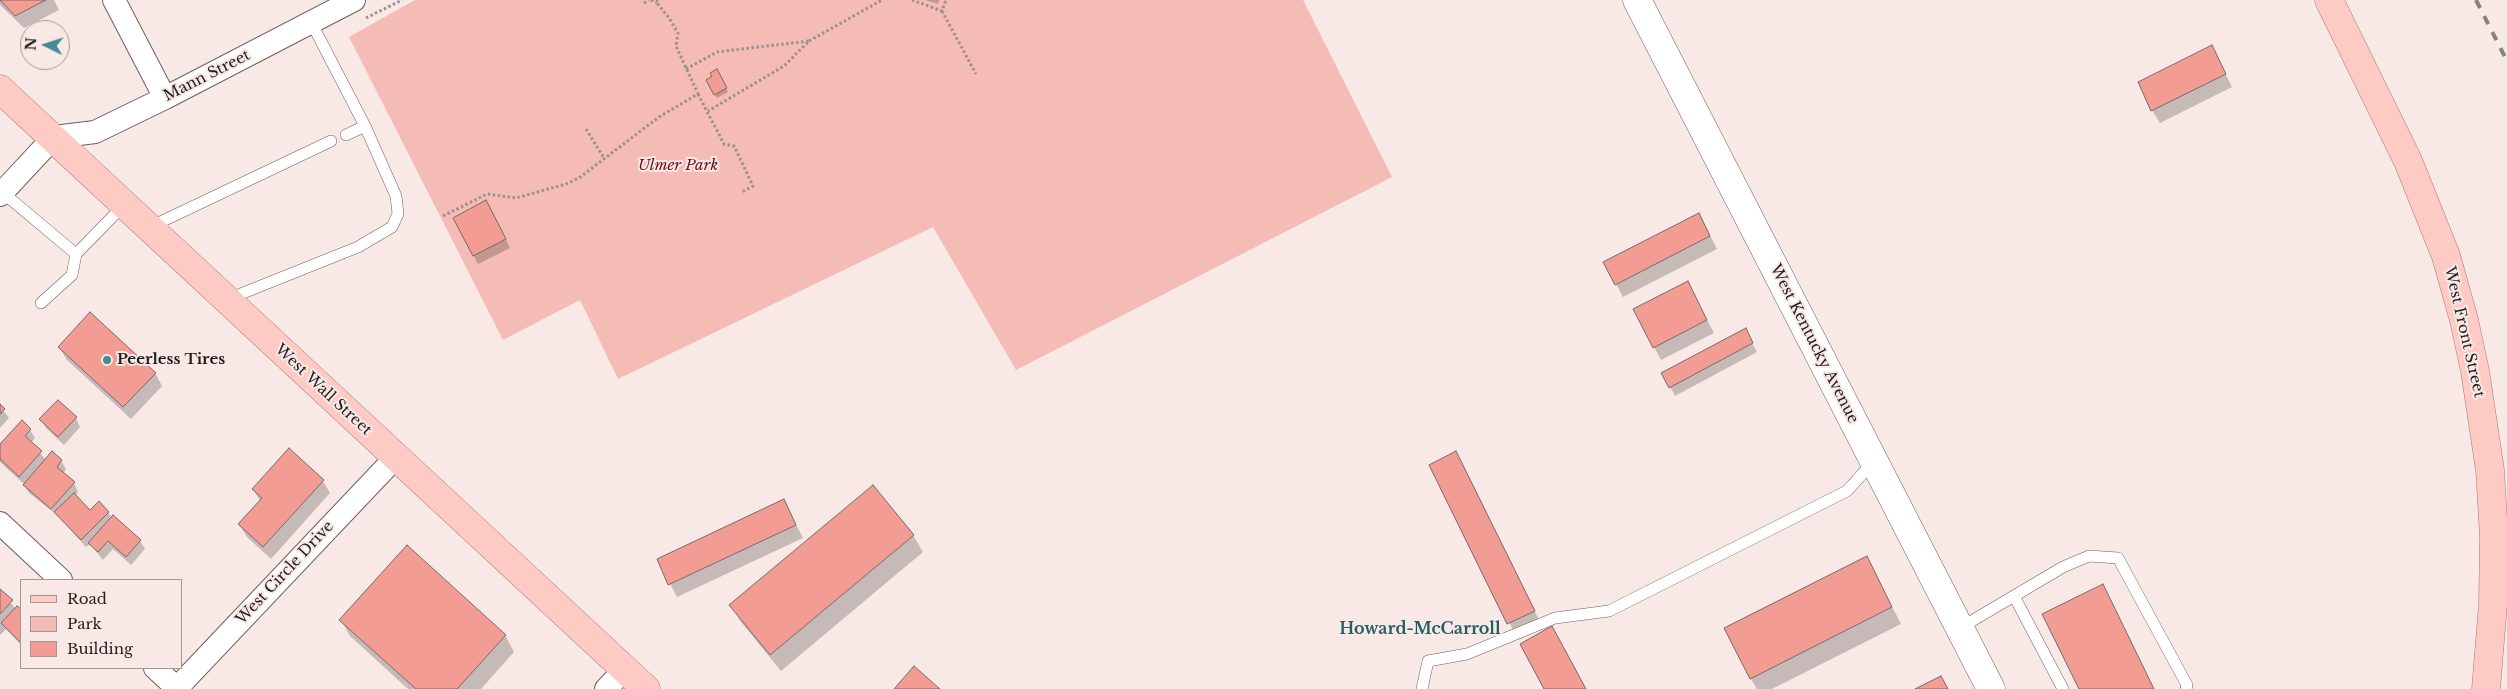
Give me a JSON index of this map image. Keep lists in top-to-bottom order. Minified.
{"streets":{"main road":["West Front Street","West Wall Street"],"street":["Mann Street","West Kentucky Avenue","West Circle Drive"]},"crossings":[["Mann Street","West Wall Street"],["West Wall Street","West Circle Drive"]],"districts":["Howard-McCarroll"],"parks":["Ulmer Park"],"places":["Peerless Tires"],"legend":["Road","Park","Building"],"north":"left"}
